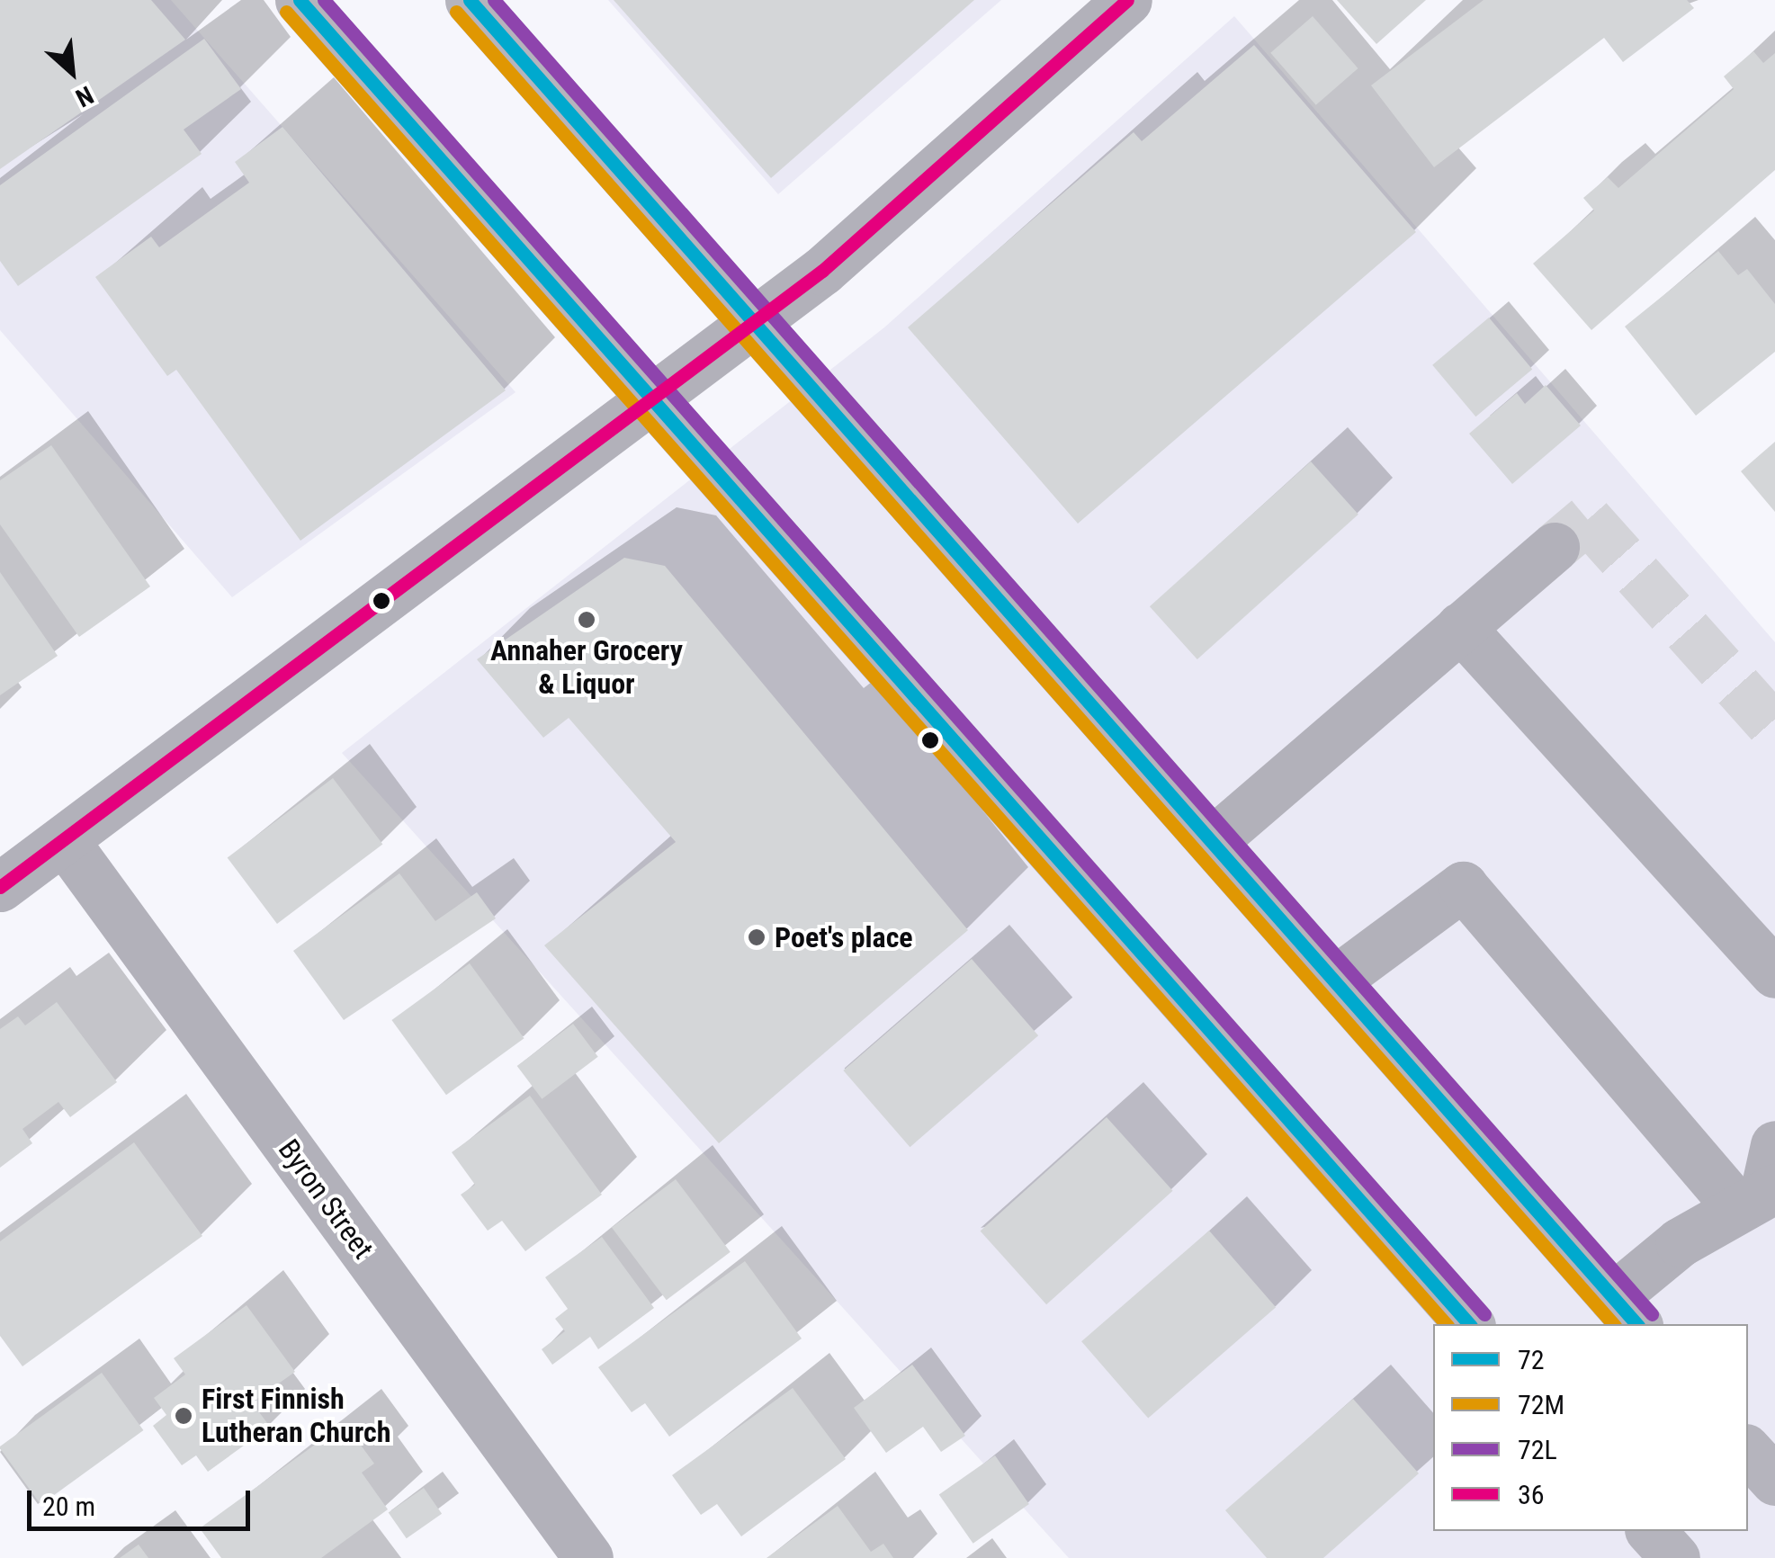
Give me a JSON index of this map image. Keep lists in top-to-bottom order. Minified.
{"streets":{"street":["Byron Street"]},"places":["Annaher Grocery & Liquor","Poet's place","First Finnish Lutheran Church"],"lines":["transit line 72","transit line 72L","transit line 36","transit line 72M"],"legend":["72","72M","72L","36"],"scale_bar":"20 m","north":"bottom right"}
